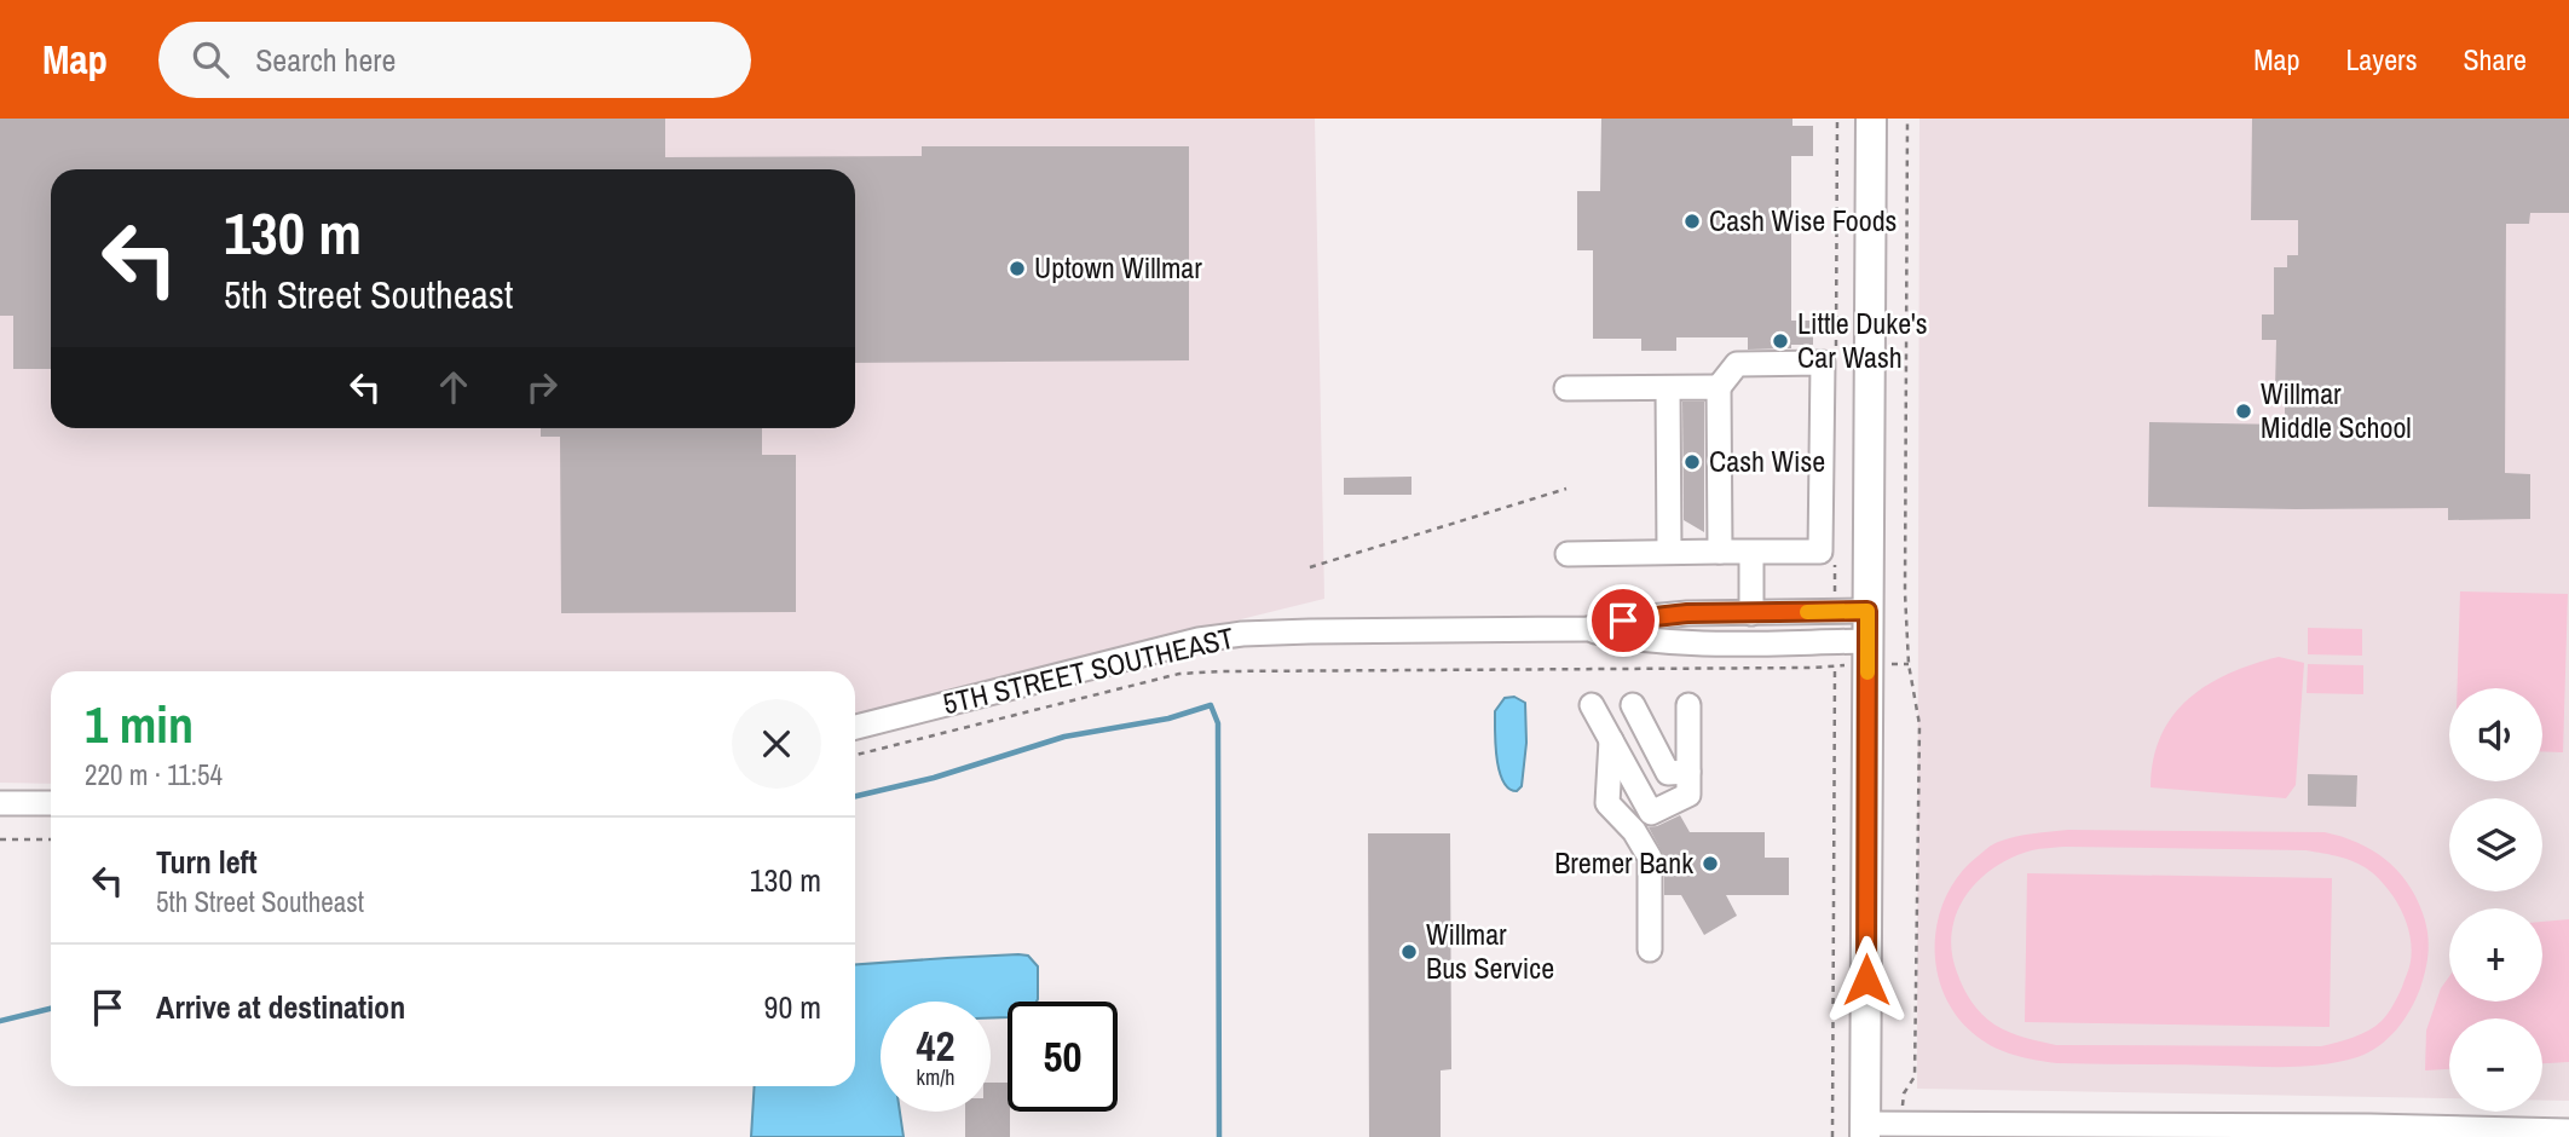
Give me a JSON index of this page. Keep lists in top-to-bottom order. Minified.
{"streets":{"street":["5TH STREET SOUTHEAST"]},"places":["Cash Wise Foods","Uptown Willmar","Little Duke's Car Wash","Willmar Middle School","Cash Wise","Bremer Bank","Willmar Bus Service"],"page":{"header":"Map","search":"Search here","nav":["Map","Layers","Share"],"turn":["130 m","5th Street Southeast"],"heading":["1 min","220 m · 11:54"],"map_buttons":["+","−"],"list":[{"name":"Turn left","note":"5th Street Southeast","value":"130 m"},{"name":"Arrive at destination","value":"90 m"}],"speed":"42 km/h","limit":"50"}}
